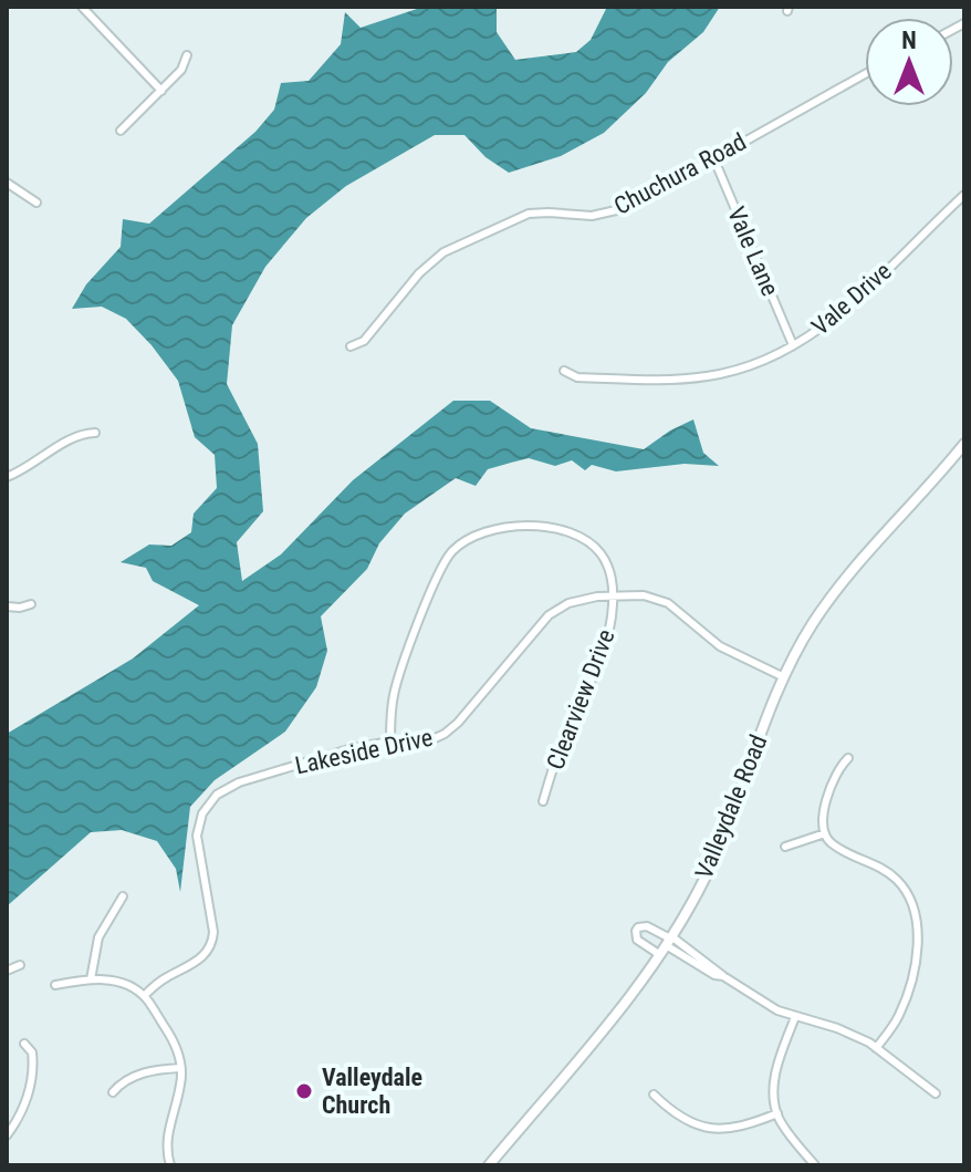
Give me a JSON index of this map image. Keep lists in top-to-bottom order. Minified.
{"streets":{"main road":["Valleydale Road"],"street":["Chuchura Road","Vale Lane","Vale Drive","Clearview Drive","Lakeside Drive"]},"crossings":[["Chuchura Road","Vale Lane"],["Vale Lane","Vale Drive"],["Clearview Drive","Lakeside Drive"],["Lakeside Drive","Valleydale Road"]],"places":["Valleydale Church"],"north":"top"}
